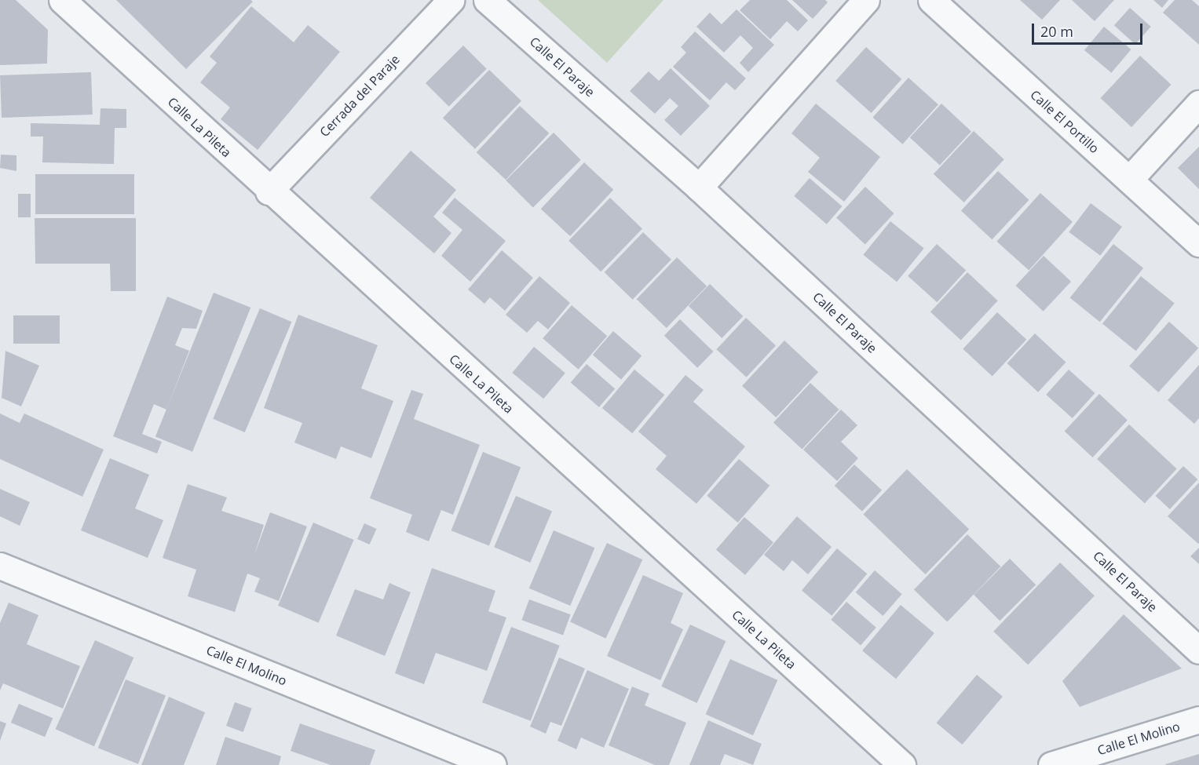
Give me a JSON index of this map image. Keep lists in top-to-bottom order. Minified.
{"streets":{"street":["Calle El Paraje","Cerrada del Paraje","Calle El Portillo","Calle La Pileta","Calle El Molino"]},"crossings":[["Cerrada del Paraje","Calle La Pileta"]],"scale_bar":"20 m"}
